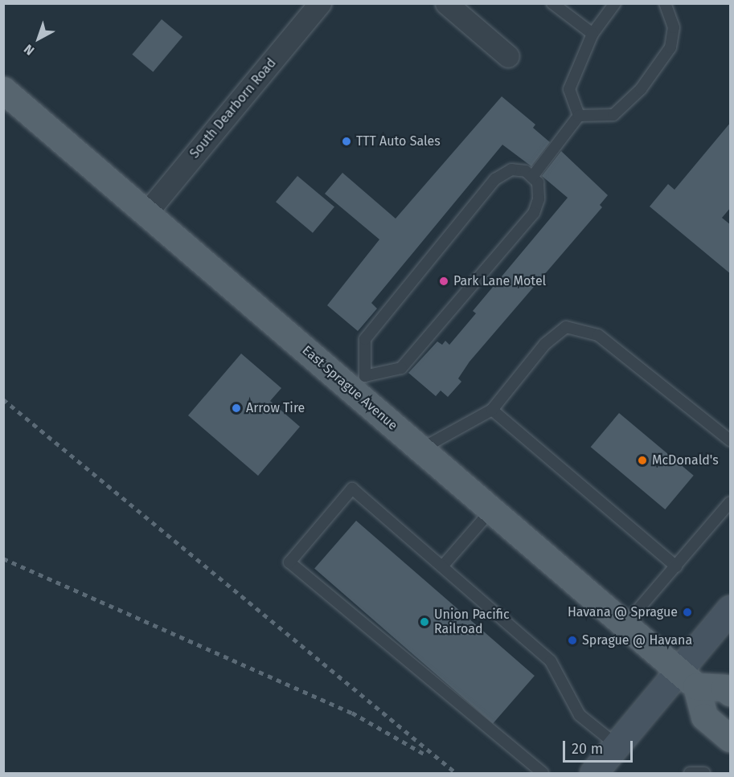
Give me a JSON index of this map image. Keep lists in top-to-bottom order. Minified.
{"streets":{"main road":["East Sprague Avenue"],"street":["South Dearborn Road"]},"crossings":[["South Dearborn Road","East Sprague Avenue"]],"places":["TTT Auto Sales","Park Lane Motel","Arrow Tire","McDonald's","Havana @ Sprague","Union Pacific Railroad","Sprague @ Havana"],"scale_bar":"20 m","north":"bottom left"}
